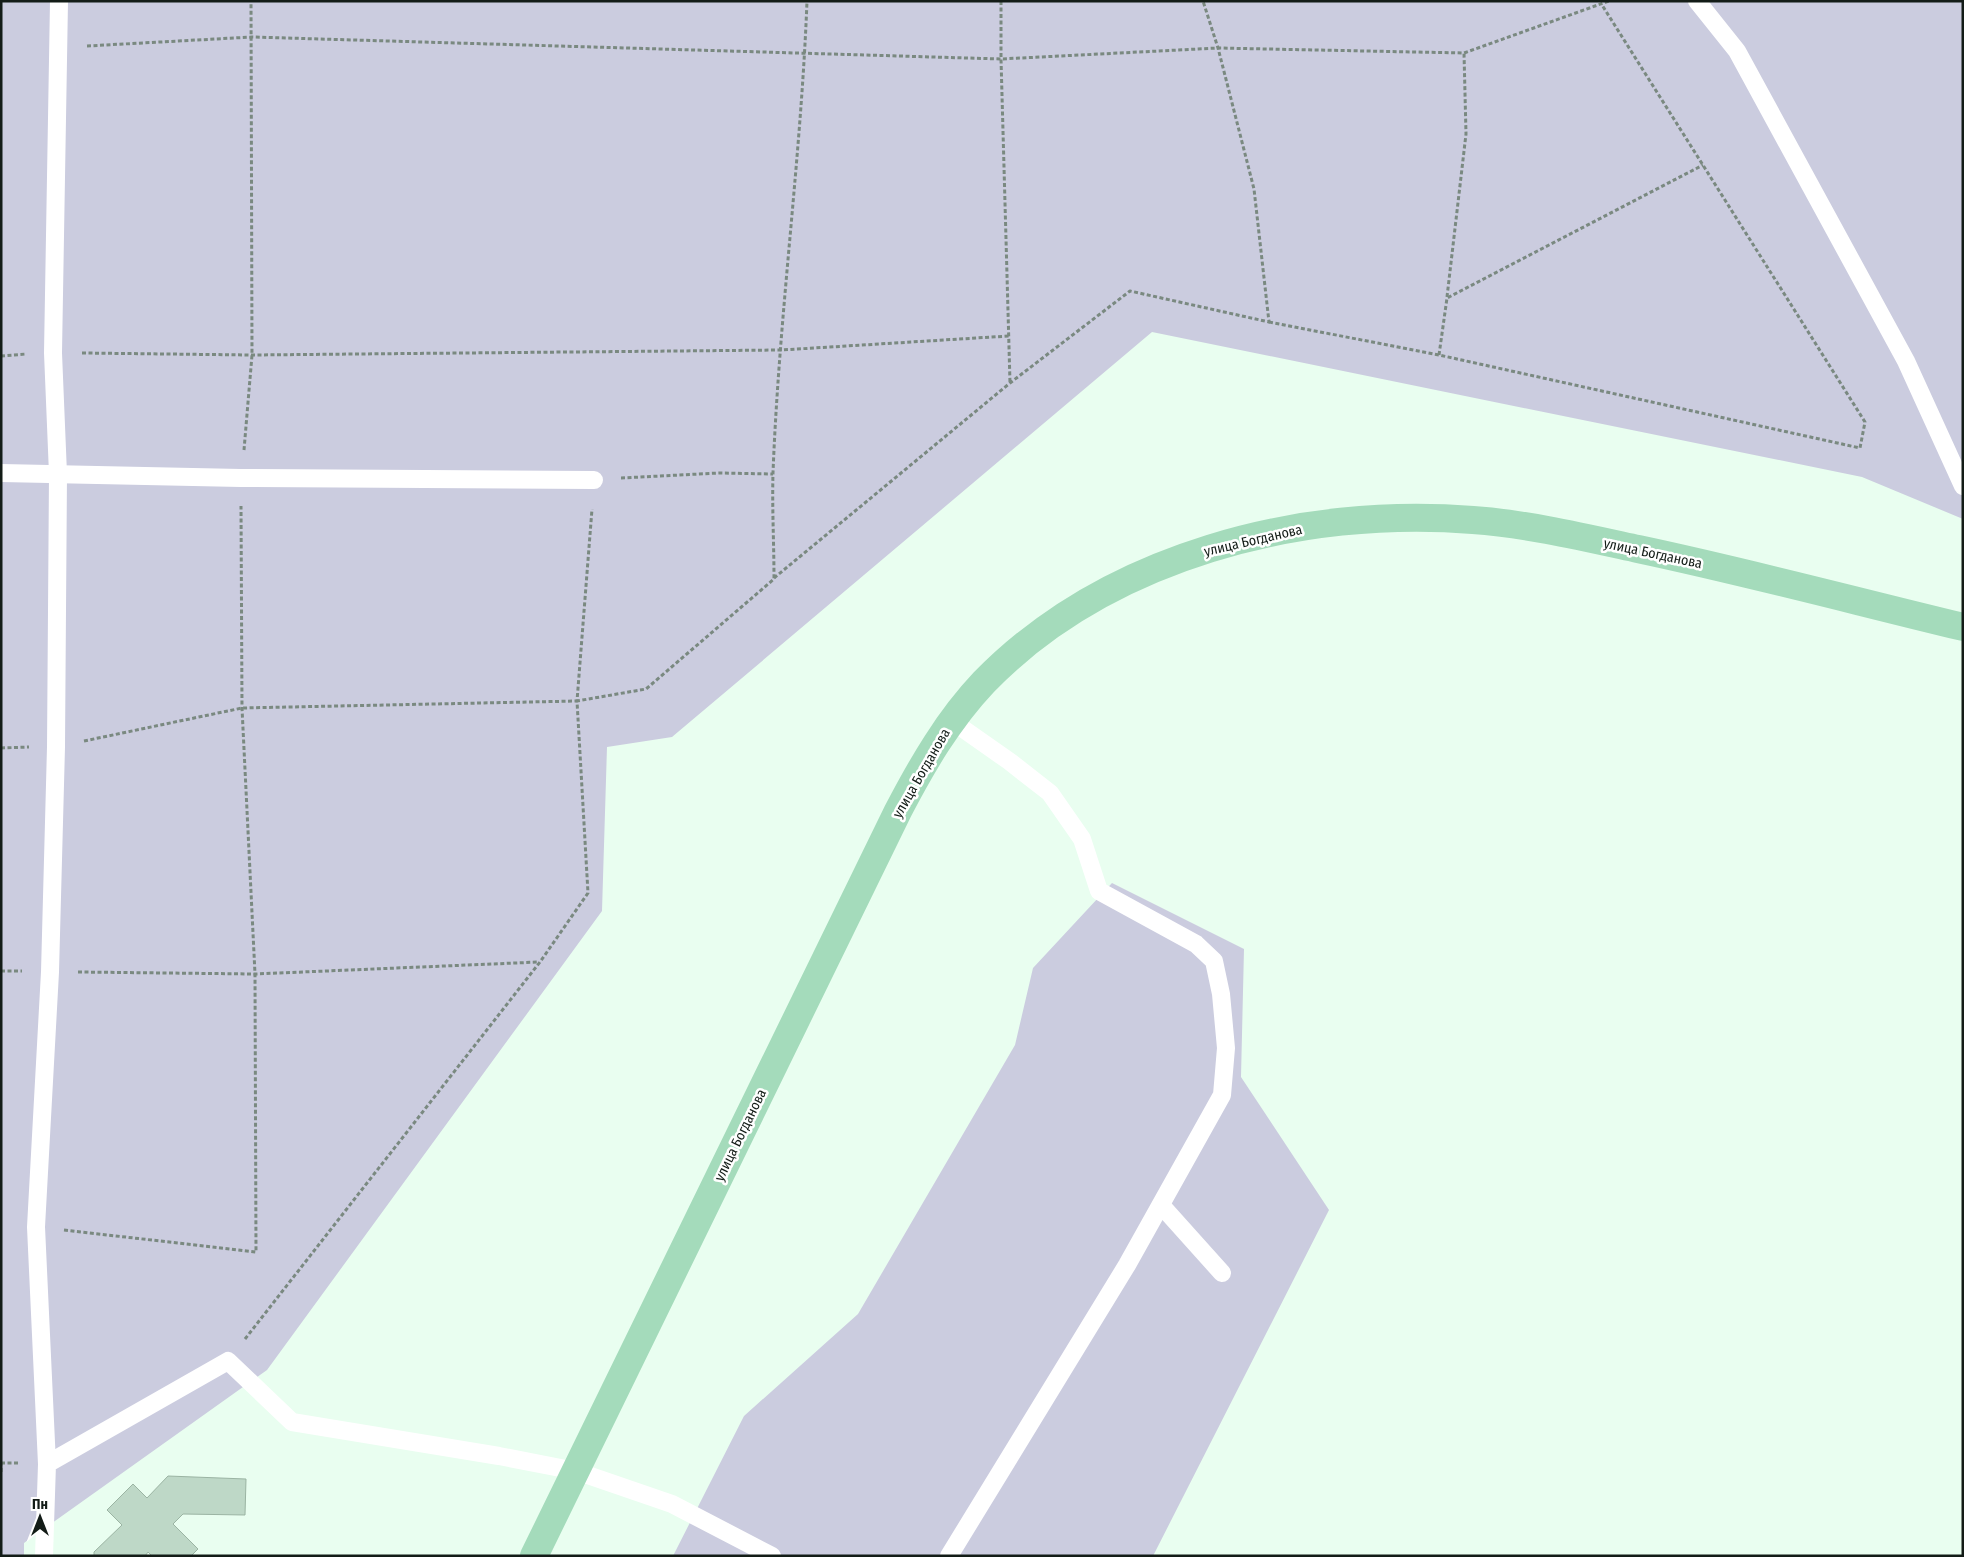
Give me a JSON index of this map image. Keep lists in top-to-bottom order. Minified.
{"streets":{"main road":["улица Богданова"]},"north":"top"}
